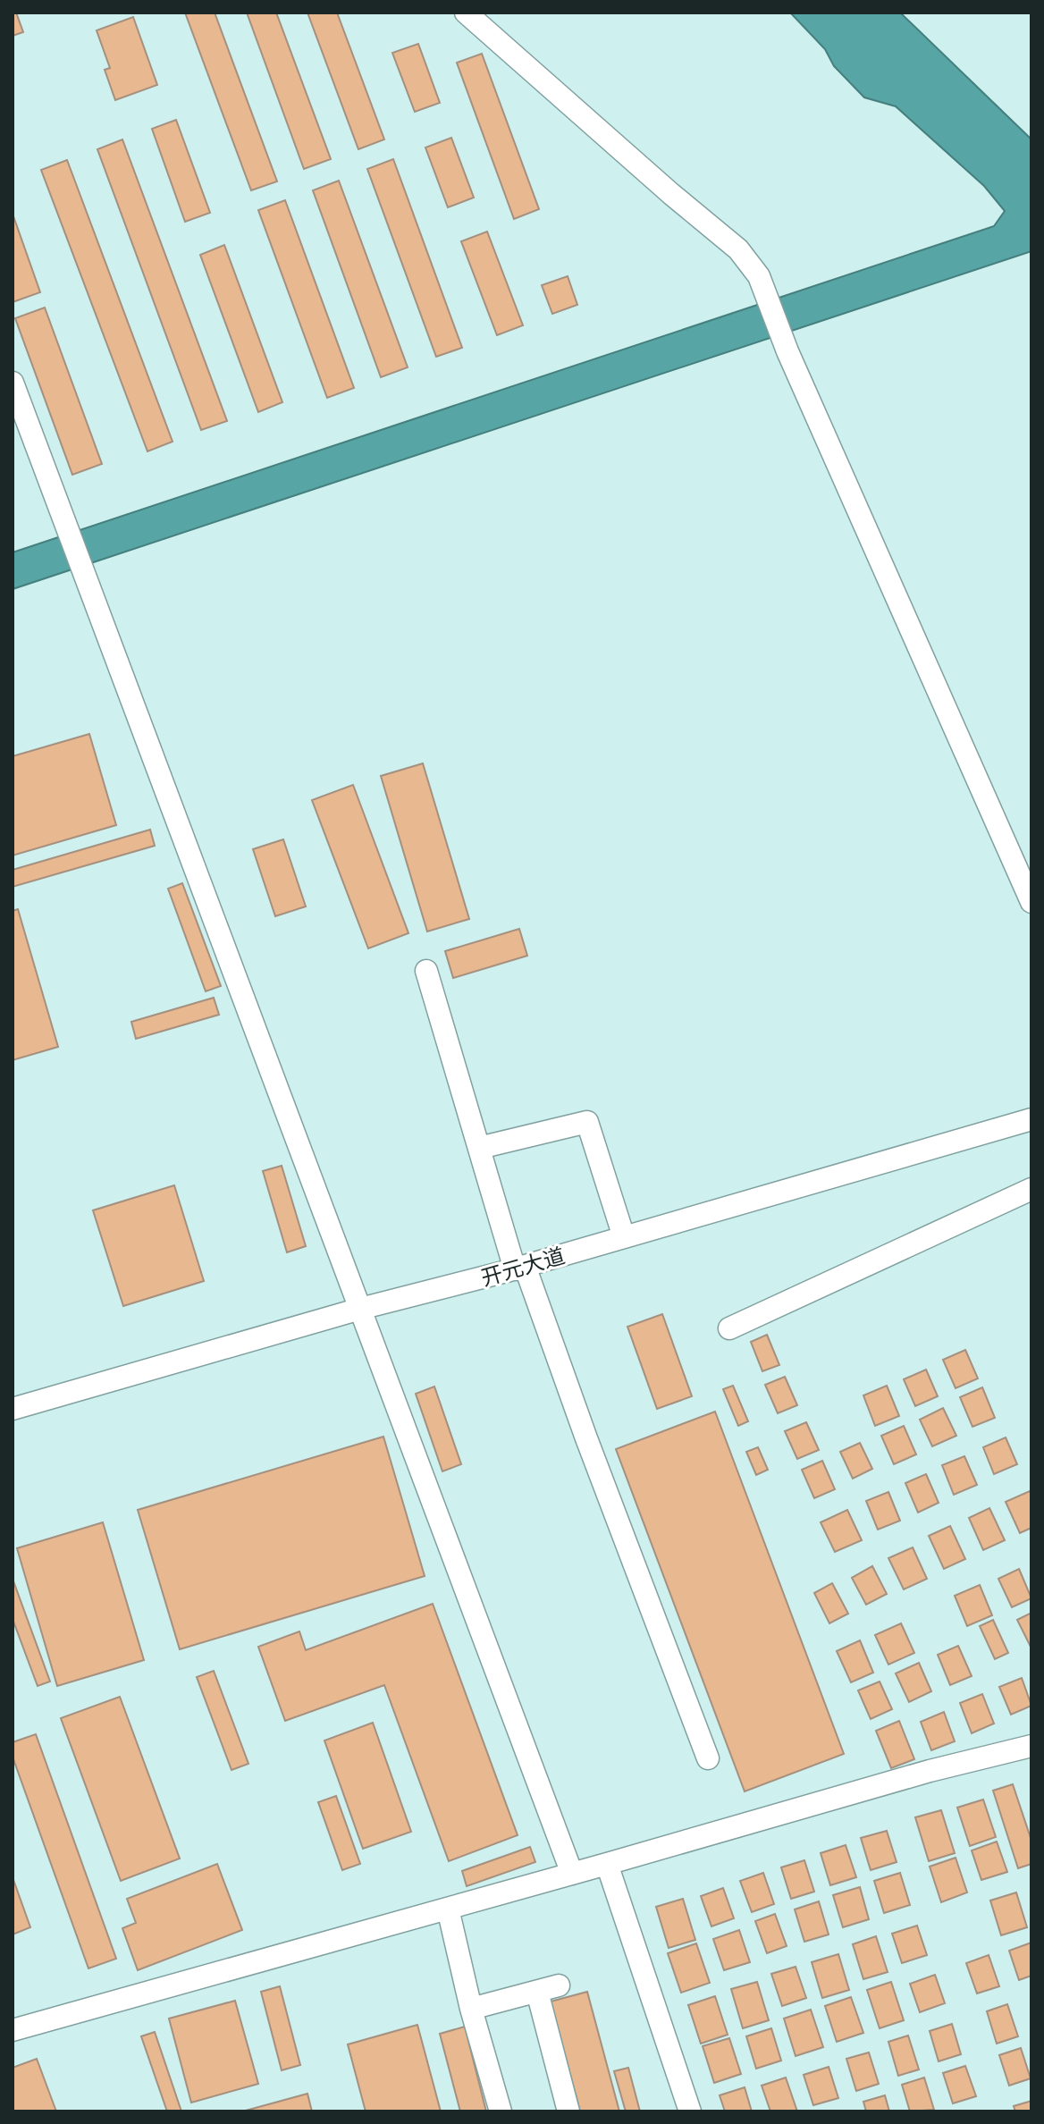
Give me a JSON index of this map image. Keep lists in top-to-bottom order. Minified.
{"streets":{"street":["开元大道"]}}
